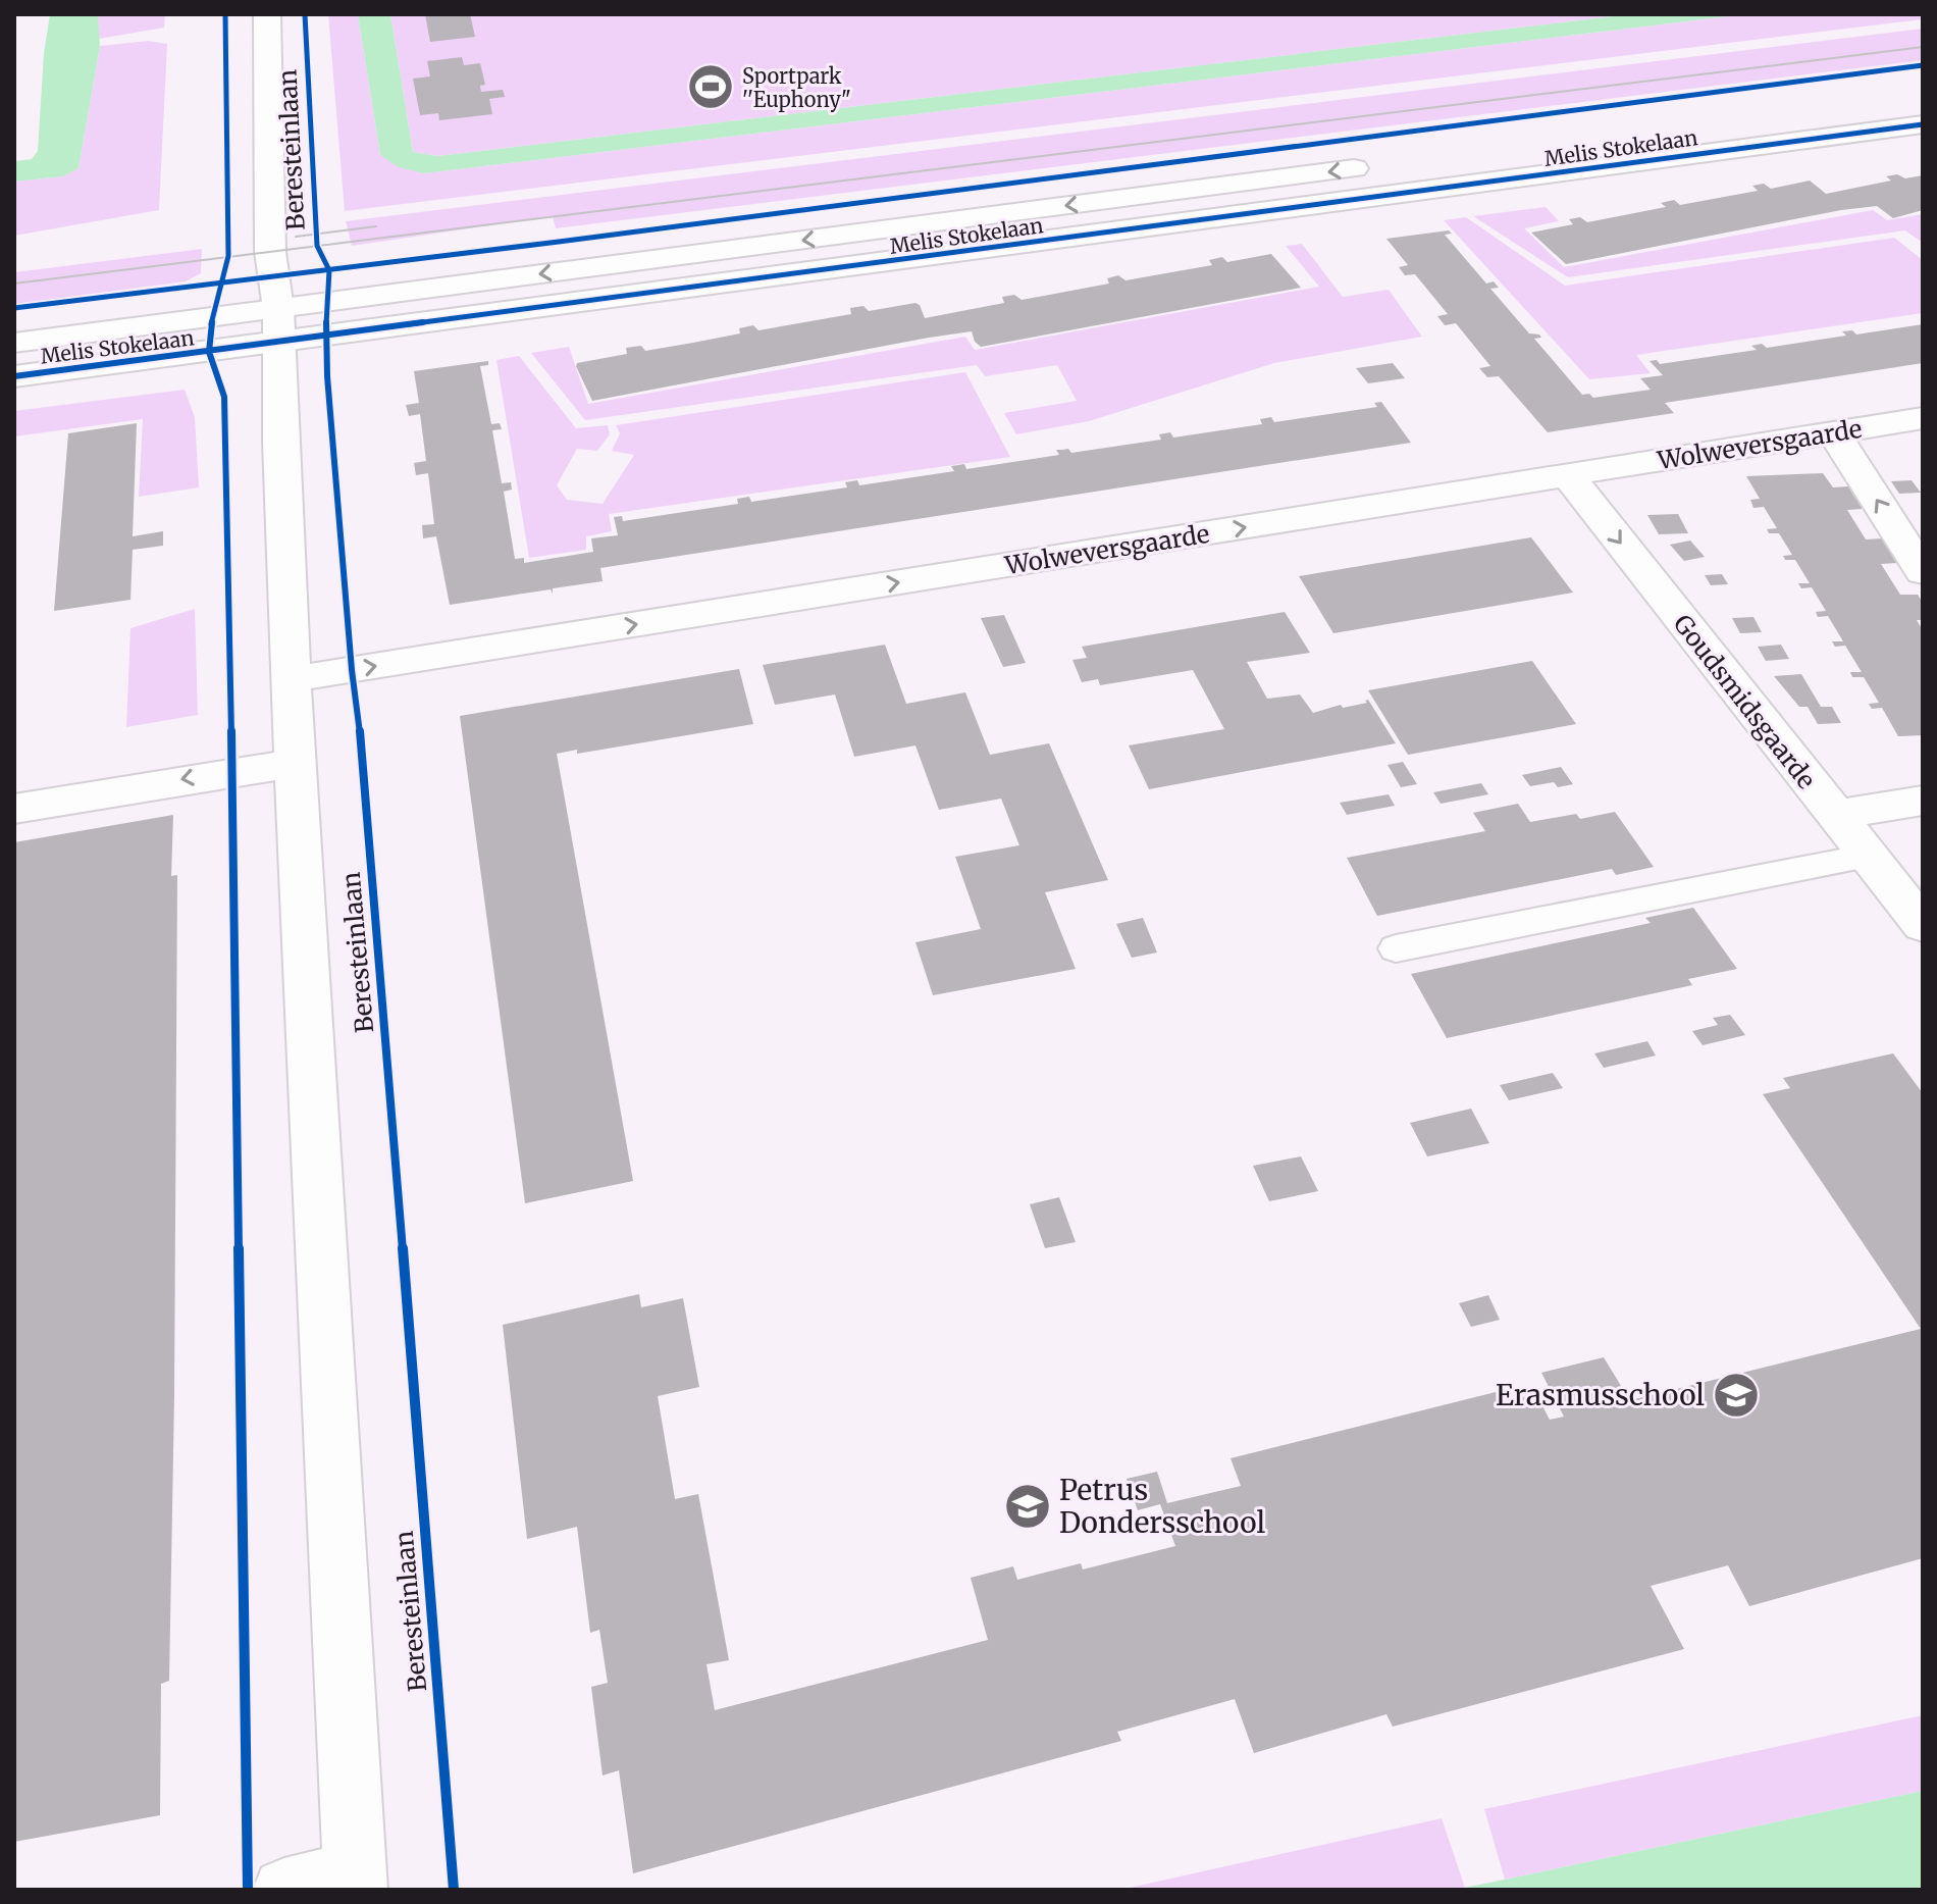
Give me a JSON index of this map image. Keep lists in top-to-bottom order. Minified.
{"streets":{"street":["Melis Stokelaan","Beresteinlaan","Wolweversgaarde","Goudsmidsgaarde"]},"crossings":[["Melis Stokelaan","Beresteinlaan"],["Beresteinlaan","Wolweversgaarde"],["Wolweversgaarde","Goudsmidsgaarde"]],"one_way":["Wolweversgaarde"],"places":{"sports":["Sportpark ''Euphony\""],"school or university":["Erasmusschool","Petrus Dondersschool"]}}
